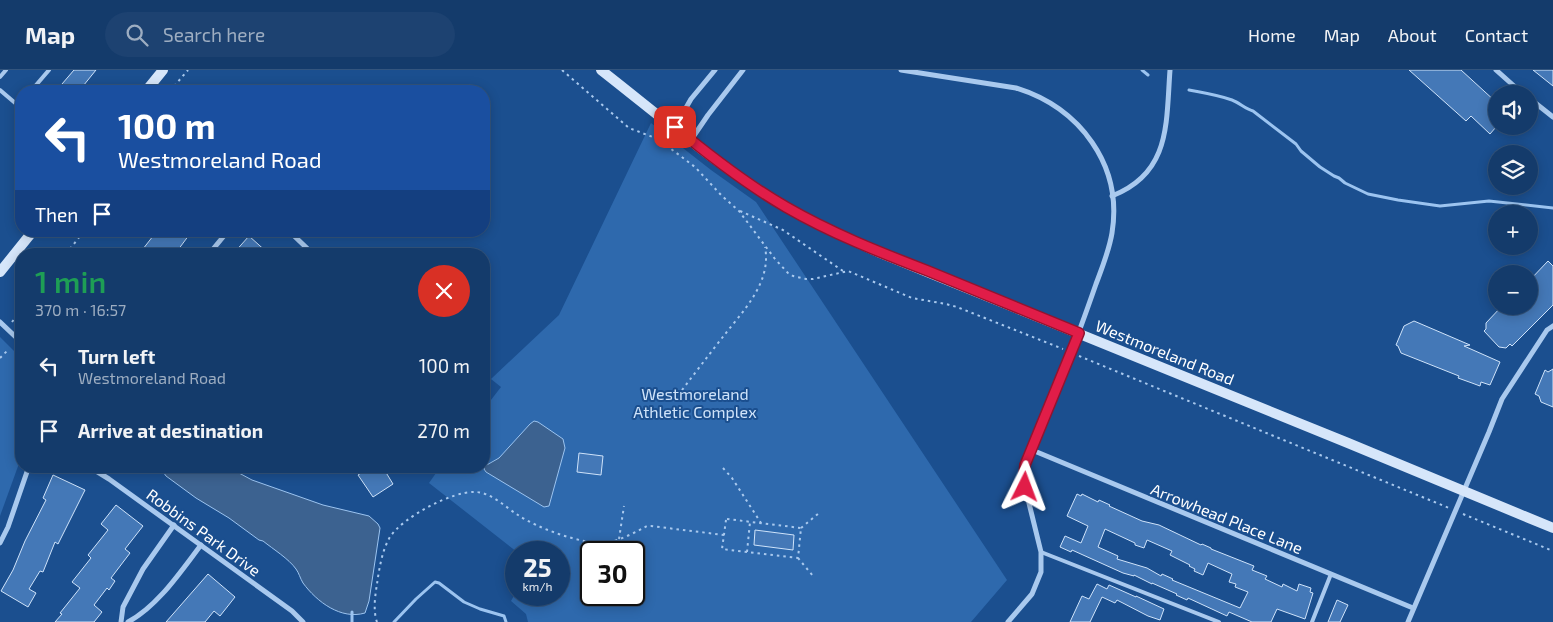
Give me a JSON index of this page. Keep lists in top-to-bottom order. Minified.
{"streets":{"street":["Westmoreland Road","Arrowhead Place Lane","Robbins Park Drive"]},"parks":["Westmoreland Athletic Complex"],"page":{"header":"Map","search":"Search here","nav":["Home","Map","About","Contact"],"map_buttons":["+","−"],"turn":["100 m","Westmoreland Road"],"then":"Then","heading":["1 min","370 m · 16:57"],"list":[{"name":"Turn left","note":"Westmoreland Road","value":"100 m"},{"name":"Arrive at destination","value":"270 m"}],"speed":"25 km/h","limit":"30"}}
